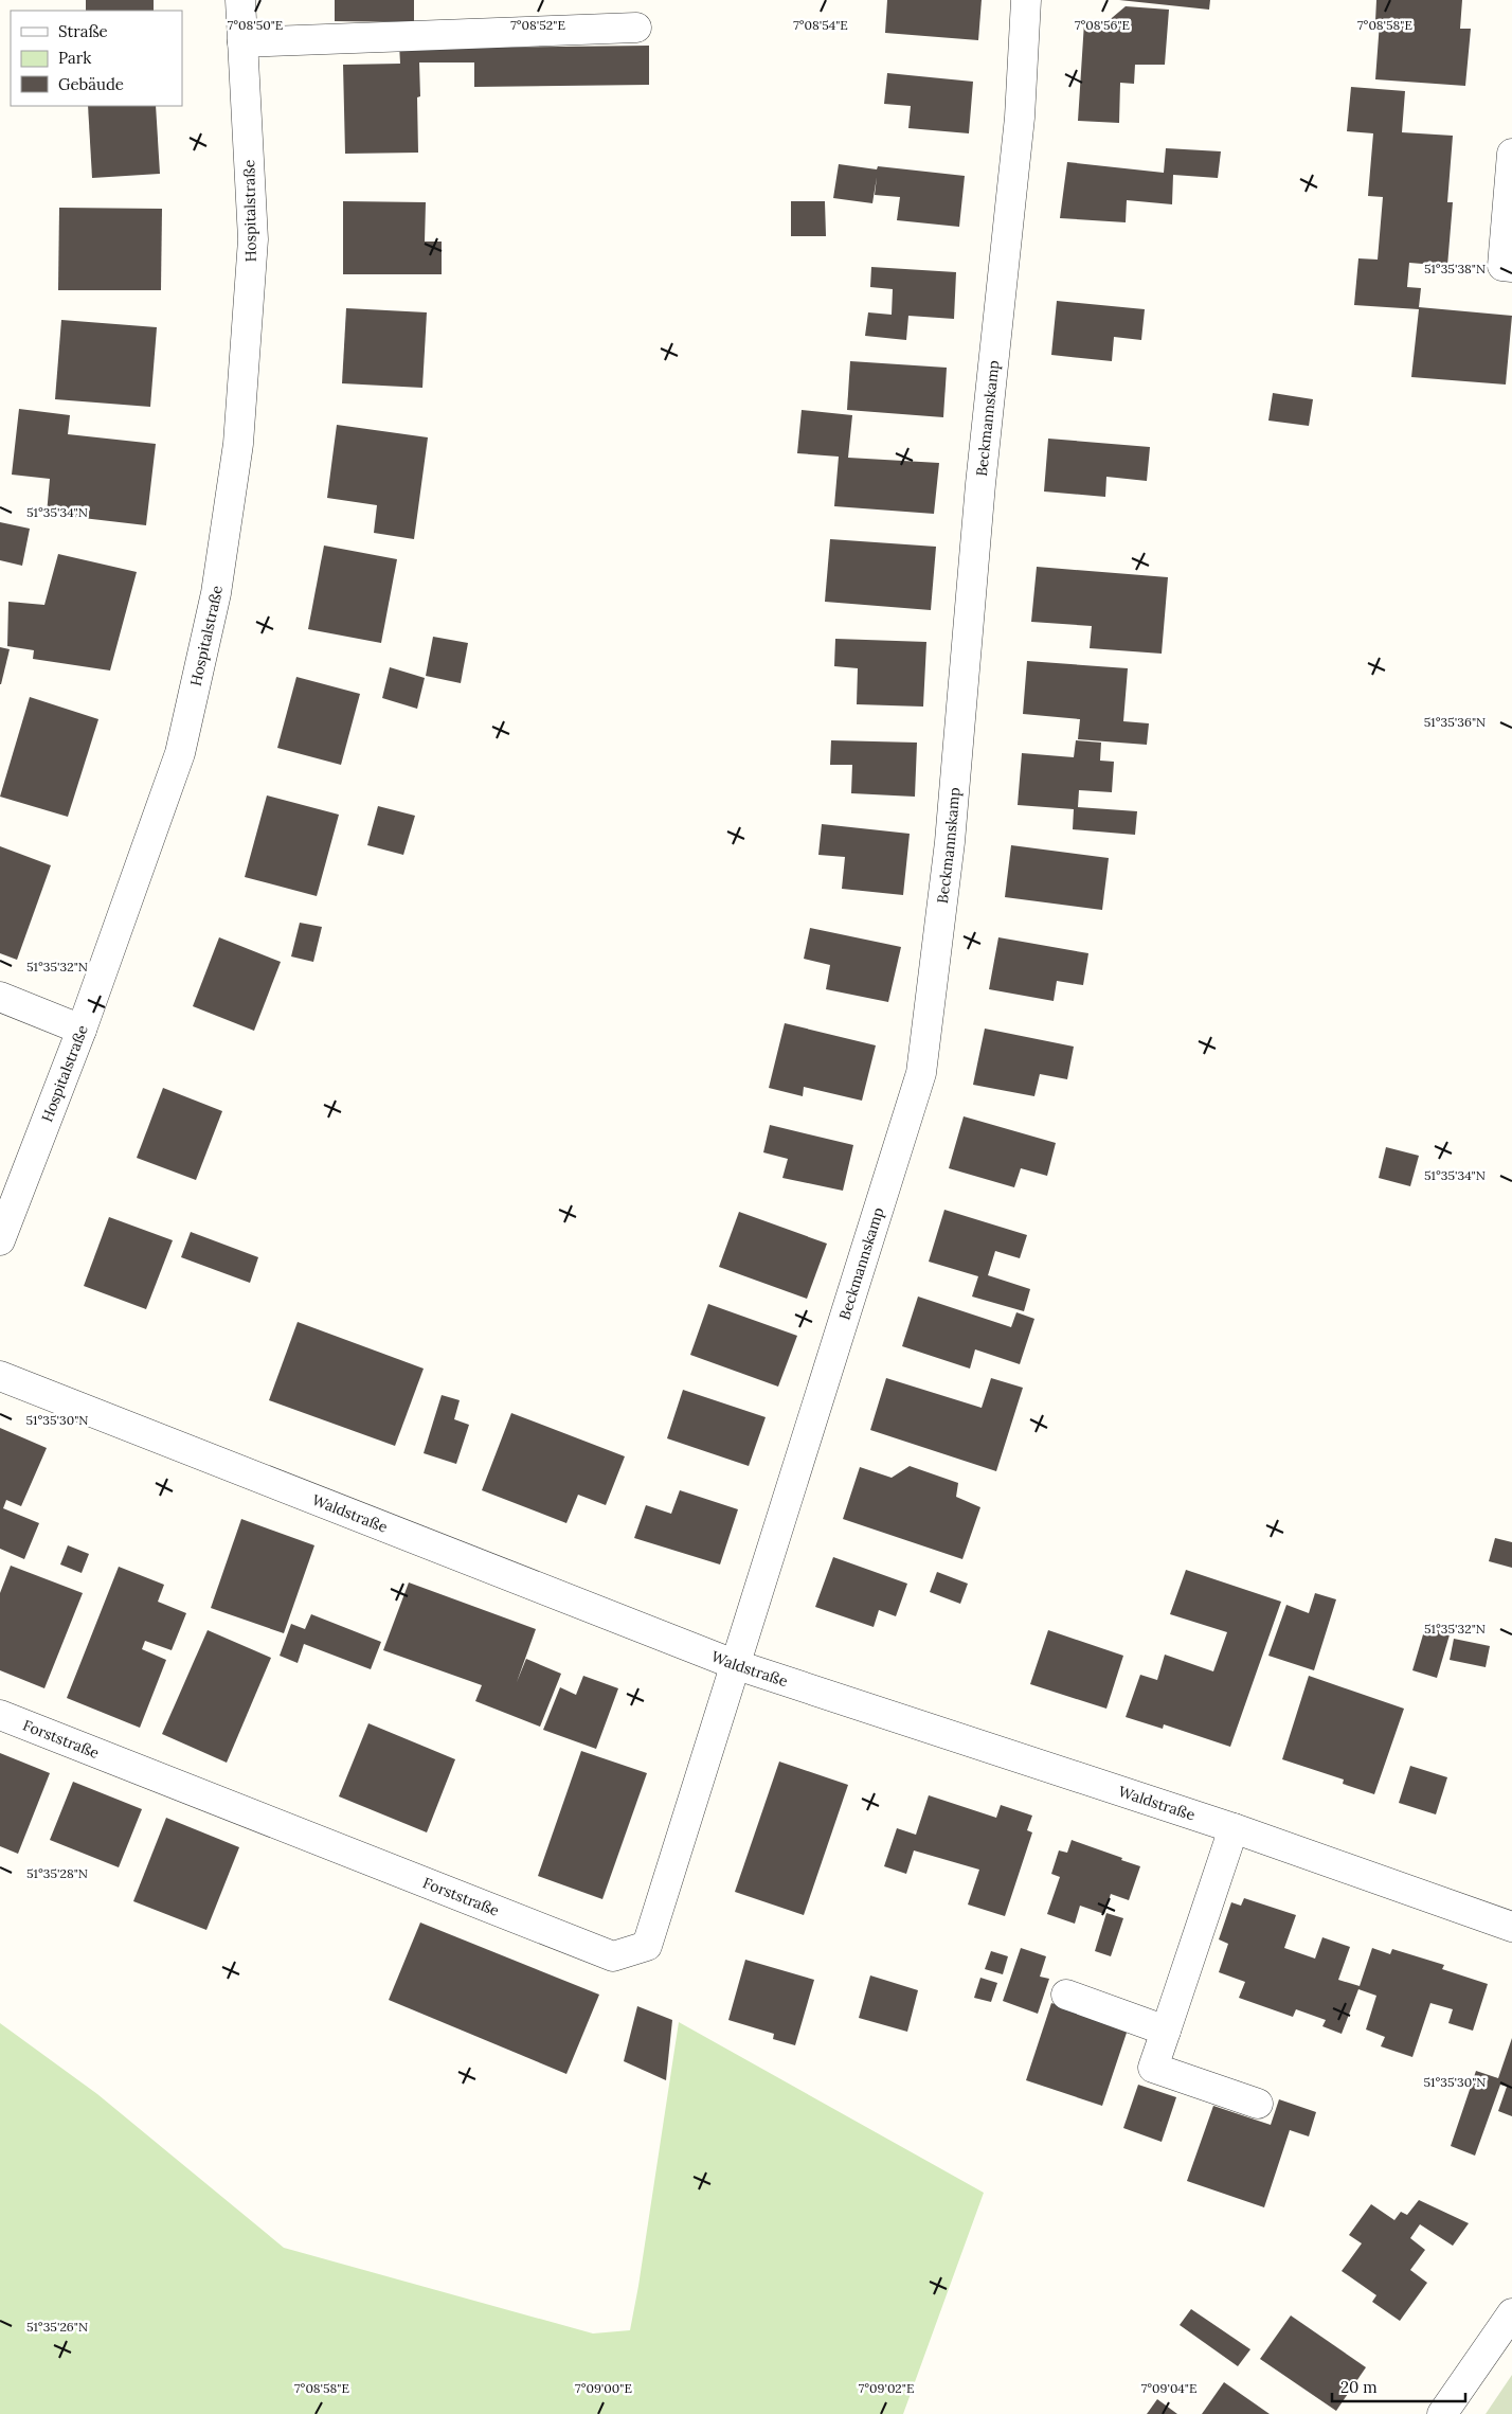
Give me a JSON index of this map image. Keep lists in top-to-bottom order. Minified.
{"streets":{"street":["Hospitalstraße","Beckmannskamp","Waldstraße","Forststraße"]},"crossings":[["Beckmannskamp","Waldstraße"],["Beckmannskamp","Forststraße"],["Waldstraße","Forststraße"]],"legend":["Straße","Park","Gebäude"],"scale_bar":"20 m","coordinates":["7°08'50\"E","7°08'52\"E","7°08'54\"E","7°08'56\"E","7°08'58\"E","51°35'38\"N","51°35'34\"N","51°35'36\"N","51°35'32\"N","51°35'30\"N","51°35'28\"N","51°35'26\"N","7°09'00\"E","7°09'02\"E","7°09'04\"E"]}
